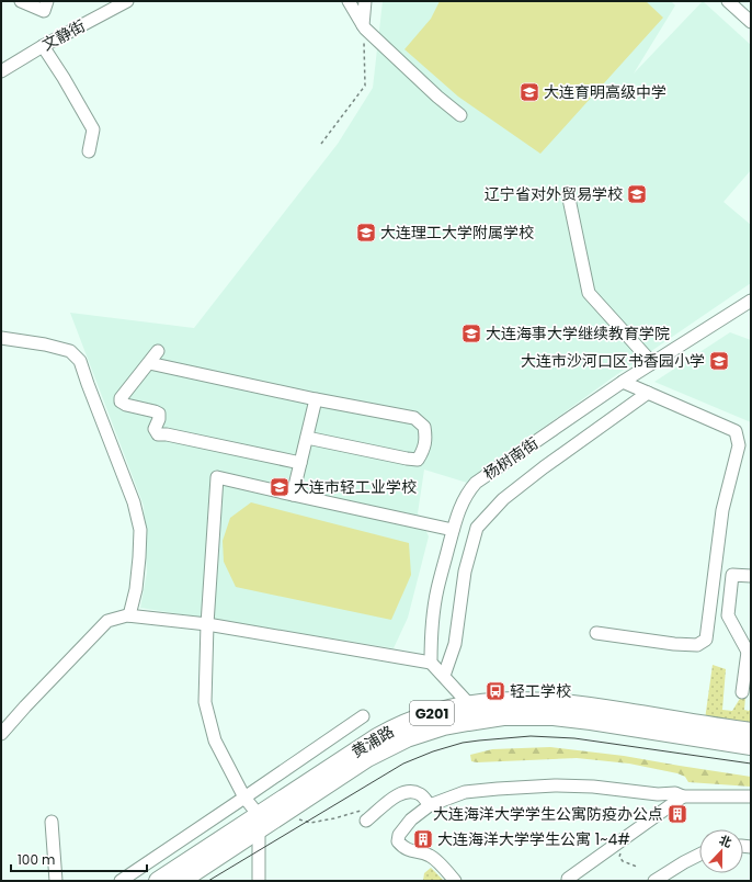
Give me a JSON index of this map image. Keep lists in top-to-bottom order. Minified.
{"streets":{"highway":["G201","黄浦路"],"street":["文静街","杨树南街"]},"places":{"school or university":["大连育明高级中学","辽宁省对外贸易学校","大连理工大学附属学校","大连海事大学继续教育学院","大连市沙河口区书香园小学","大连市轻工业学校"],"bus stop":["轻工学校"],"building":["大连海洋大学学生公寓防疫办公点","大连海洋大学学生公寓 1~4#"]},"scale_bar":"100 m","north":"top"}
